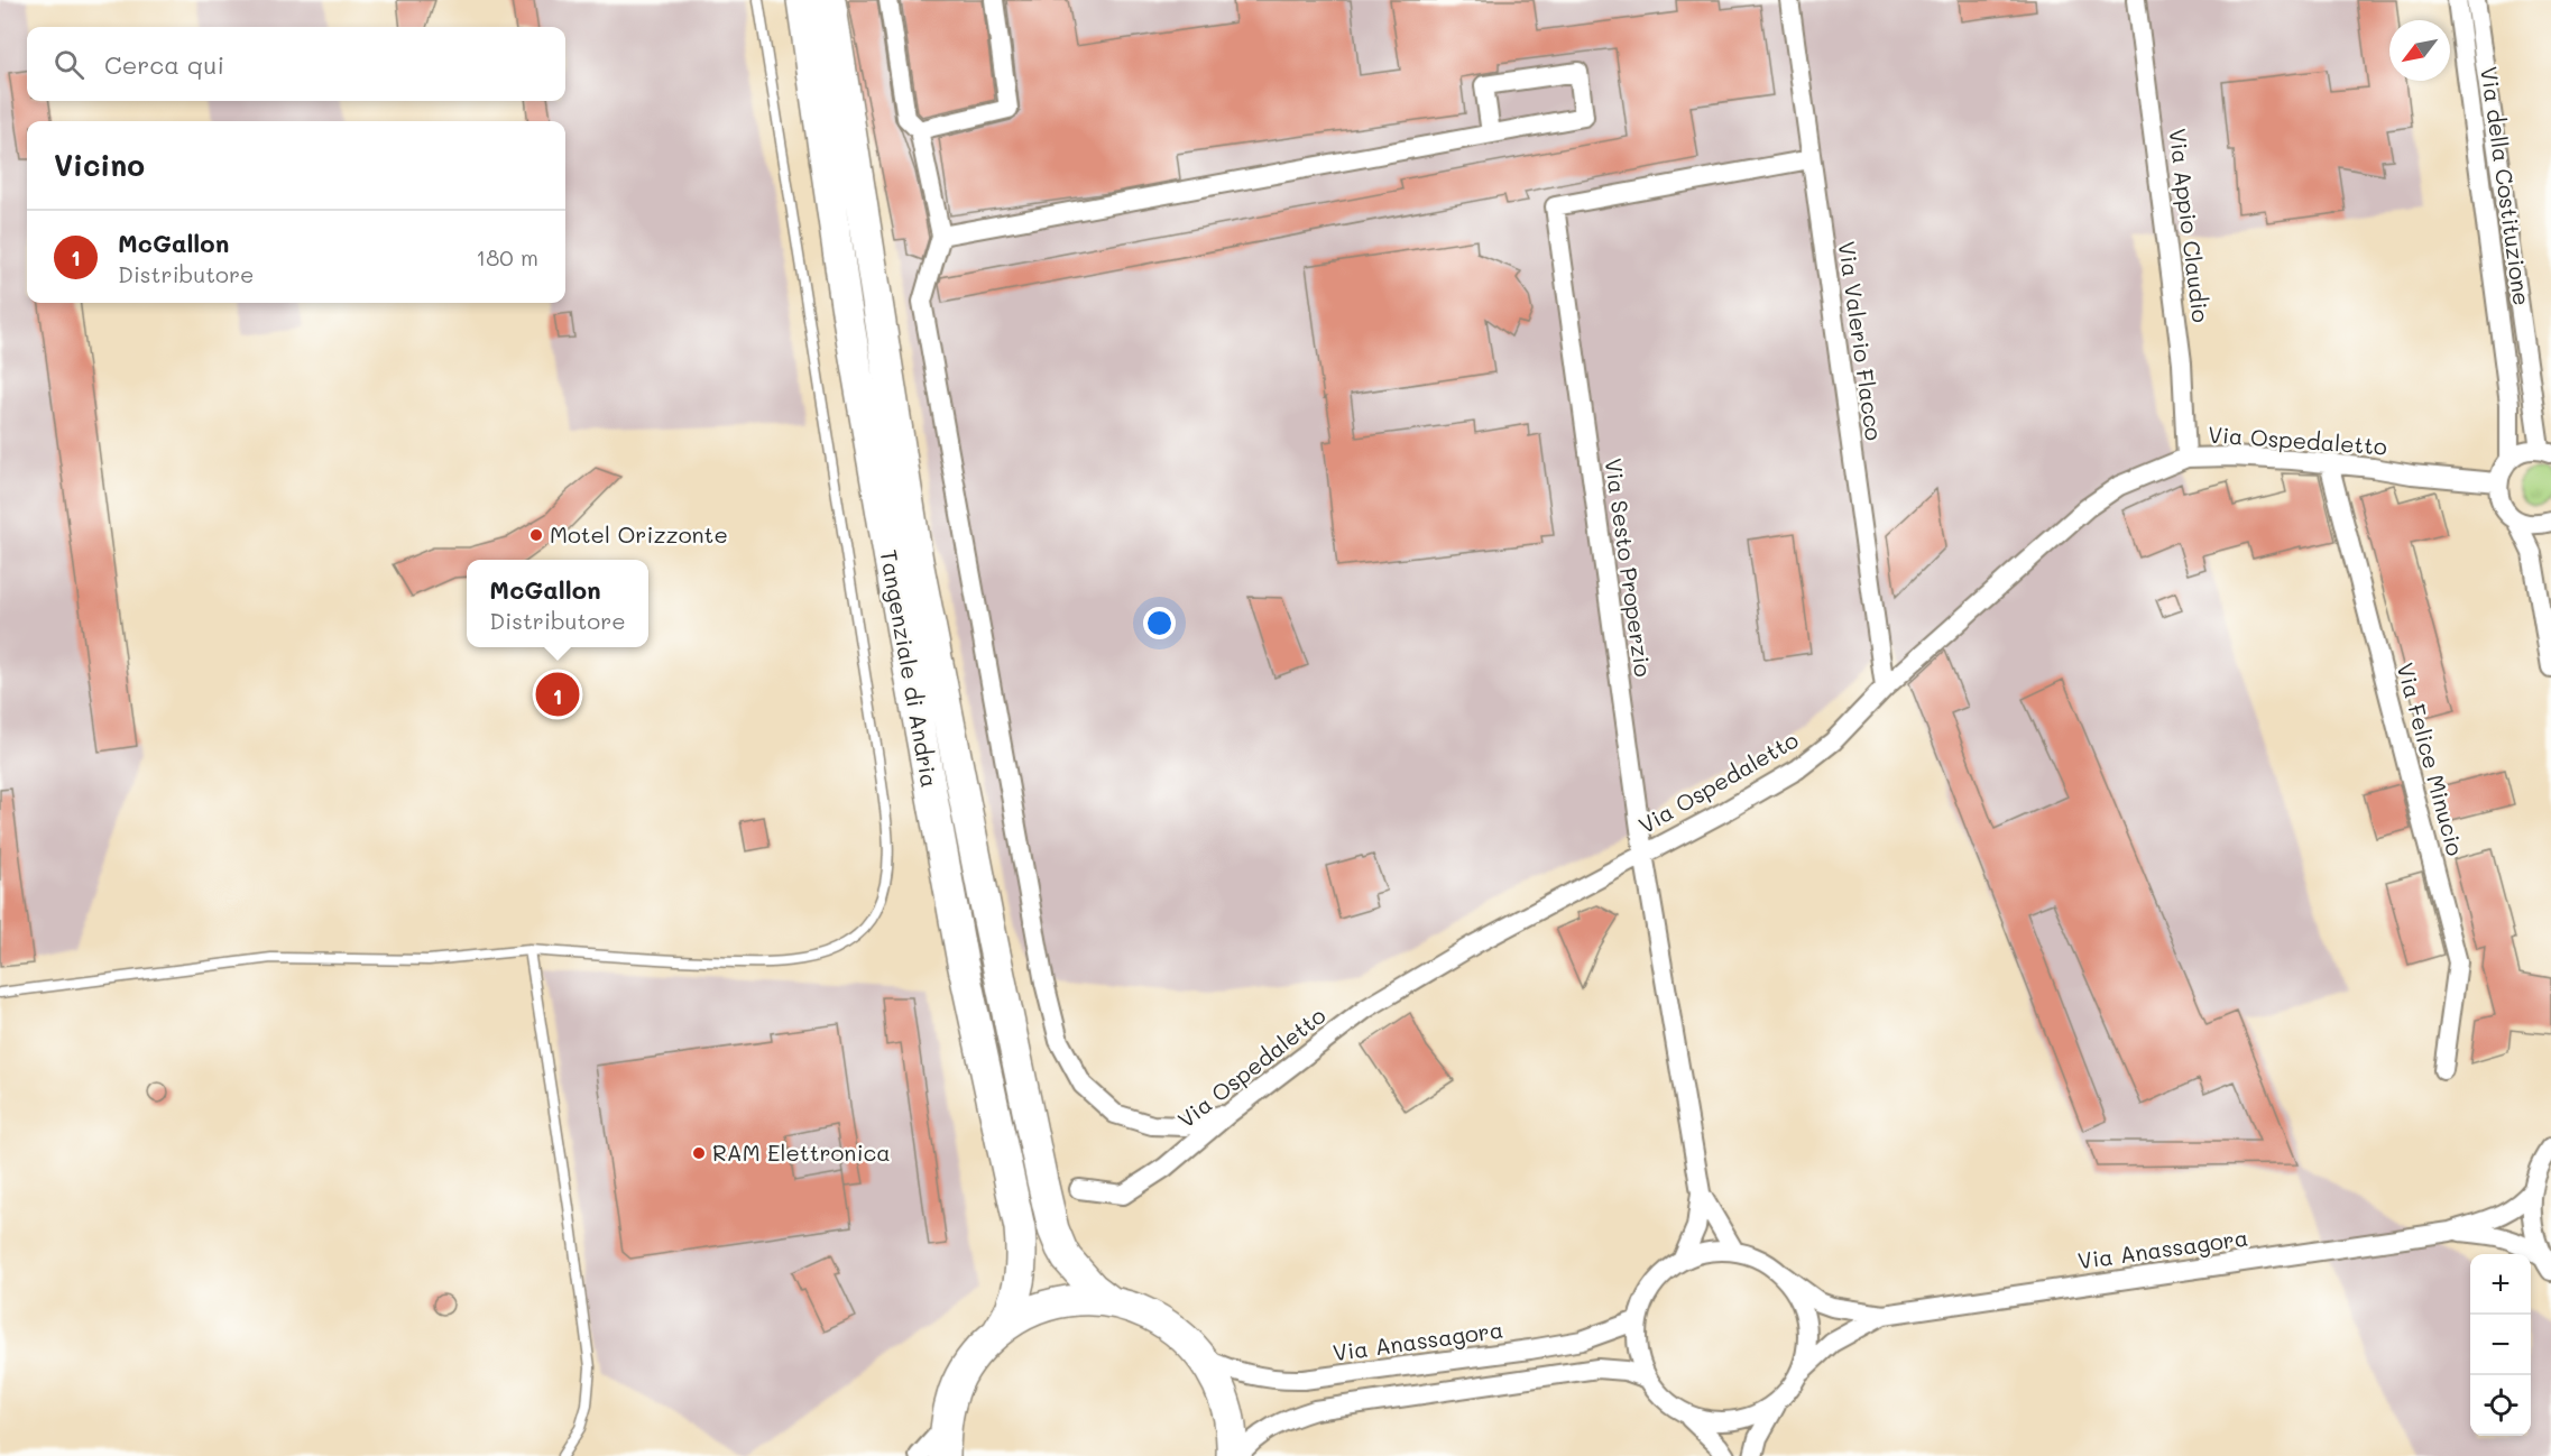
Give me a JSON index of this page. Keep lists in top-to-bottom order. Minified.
{"streets":{"main road":["Tangenziale di Andria"],"street":["Via della Costituzione","Via Appio Claudio","Via Valerio Flacco","Via Ospedaletto","Via Sesto Properzio","Via Felice Minucio","Via Anassagora"]},"crossings":[["Via della Costituzione","Via Ospedaletto"],["Via Appio Claudio","Via Ospedaletto"],["Via Valerio Flacco","Via Ospedaletto"],["Via Valerio Flacco","Via Sesto Properzio"],["Via Ospedaletto","Via Sesto Properzio"],["Via Ospedaletto","Via Felice Minucio"],["Via Sesto Properzio","Via Anassagora"],["Tangenziale di Andria","Via Anassagora"]],"places":["Motel Orizzonte","RAM Elettronica"],"north":"bottom left","page":{"search":"Cerca qui","heading":"Vicino","list":[{"mark":"1","name":"McGallon","note":"Distributore","value":"180 m"}],"popup":["McGallon","Distributore"],"pins":"1","map_buttons":["+","−"]}}
